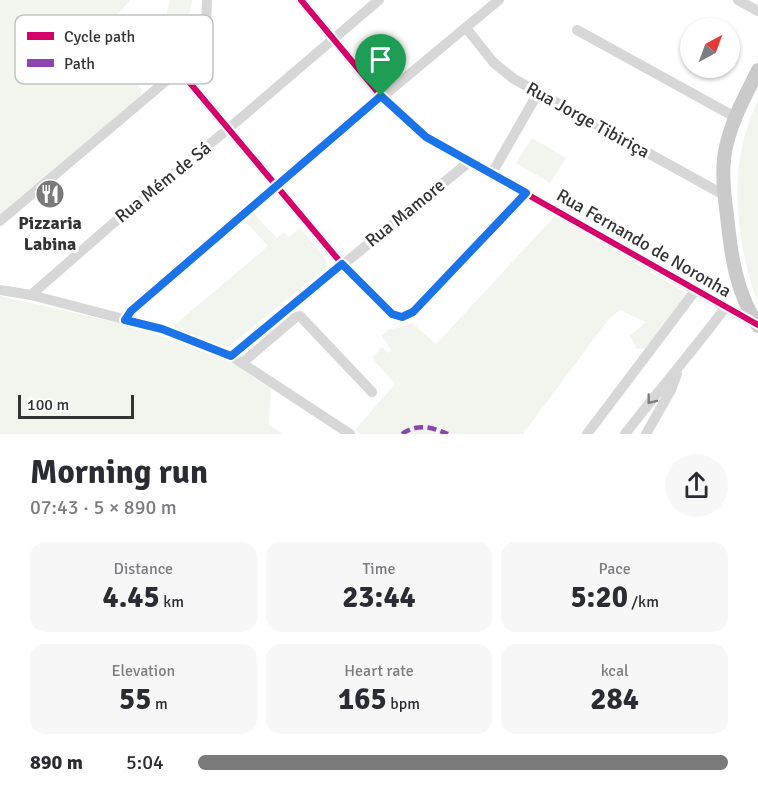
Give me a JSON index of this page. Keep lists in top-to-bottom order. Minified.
{"streets":{"street":["Rua Jorge Tibiriça","Rua Mém de Sá","Rua Mamore","Rua Fernando de Noronha"]},"crossings":[["Rua Mém de Sá","Rua Fernando de Noronha"],["Rua Mamore","Rua Fernando de Noronha"]],"places":{"restaurant":["Pizzaria Labina"]},"legend":["Cycle path","Path"],"scale_bar":"100 m","north":"top right","page":{"scale":"100 m","heading":["Morning run","07:43 · 5 × 890 m"],"stats":[["Distance","4.45 km"],["Time","23:44"],["Pace","5:20 /km"],["Elevation","55 m"],["Heart rate","165 bpm"],["kcal","284"]],"list":[{"name":"890 m","note":"5:04"}]}}
